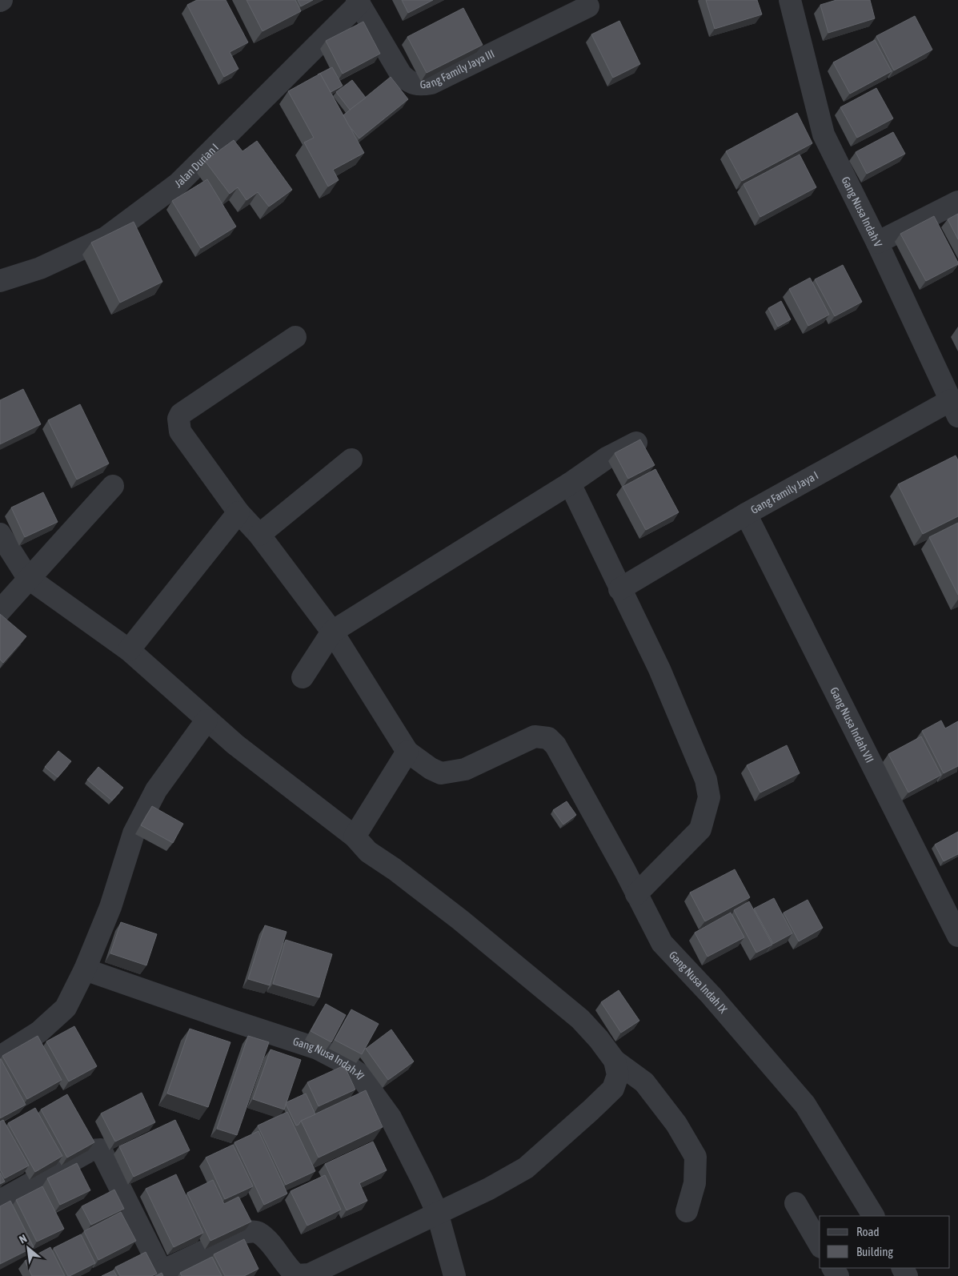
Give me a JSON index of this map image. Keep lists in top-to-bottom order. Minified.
{"streets":{"street":["Gang Family Jaya III","Jalan Durian I","Gang Nusa Indah V","Gang Family Jaya I","Gang Nusa Indah VII","Gang Nusa Indah IX","Gang Nusa Indah XI"]},"crossings":[["Gang Family Jaya III","Jalan Durian I"],["Gang Nusa Indah V","Gang Family Jaya I"],["Gang Family Jaya I","Gang Nusa Indah VII"]],"legend":["Road","Building"],"north":"top left"}
